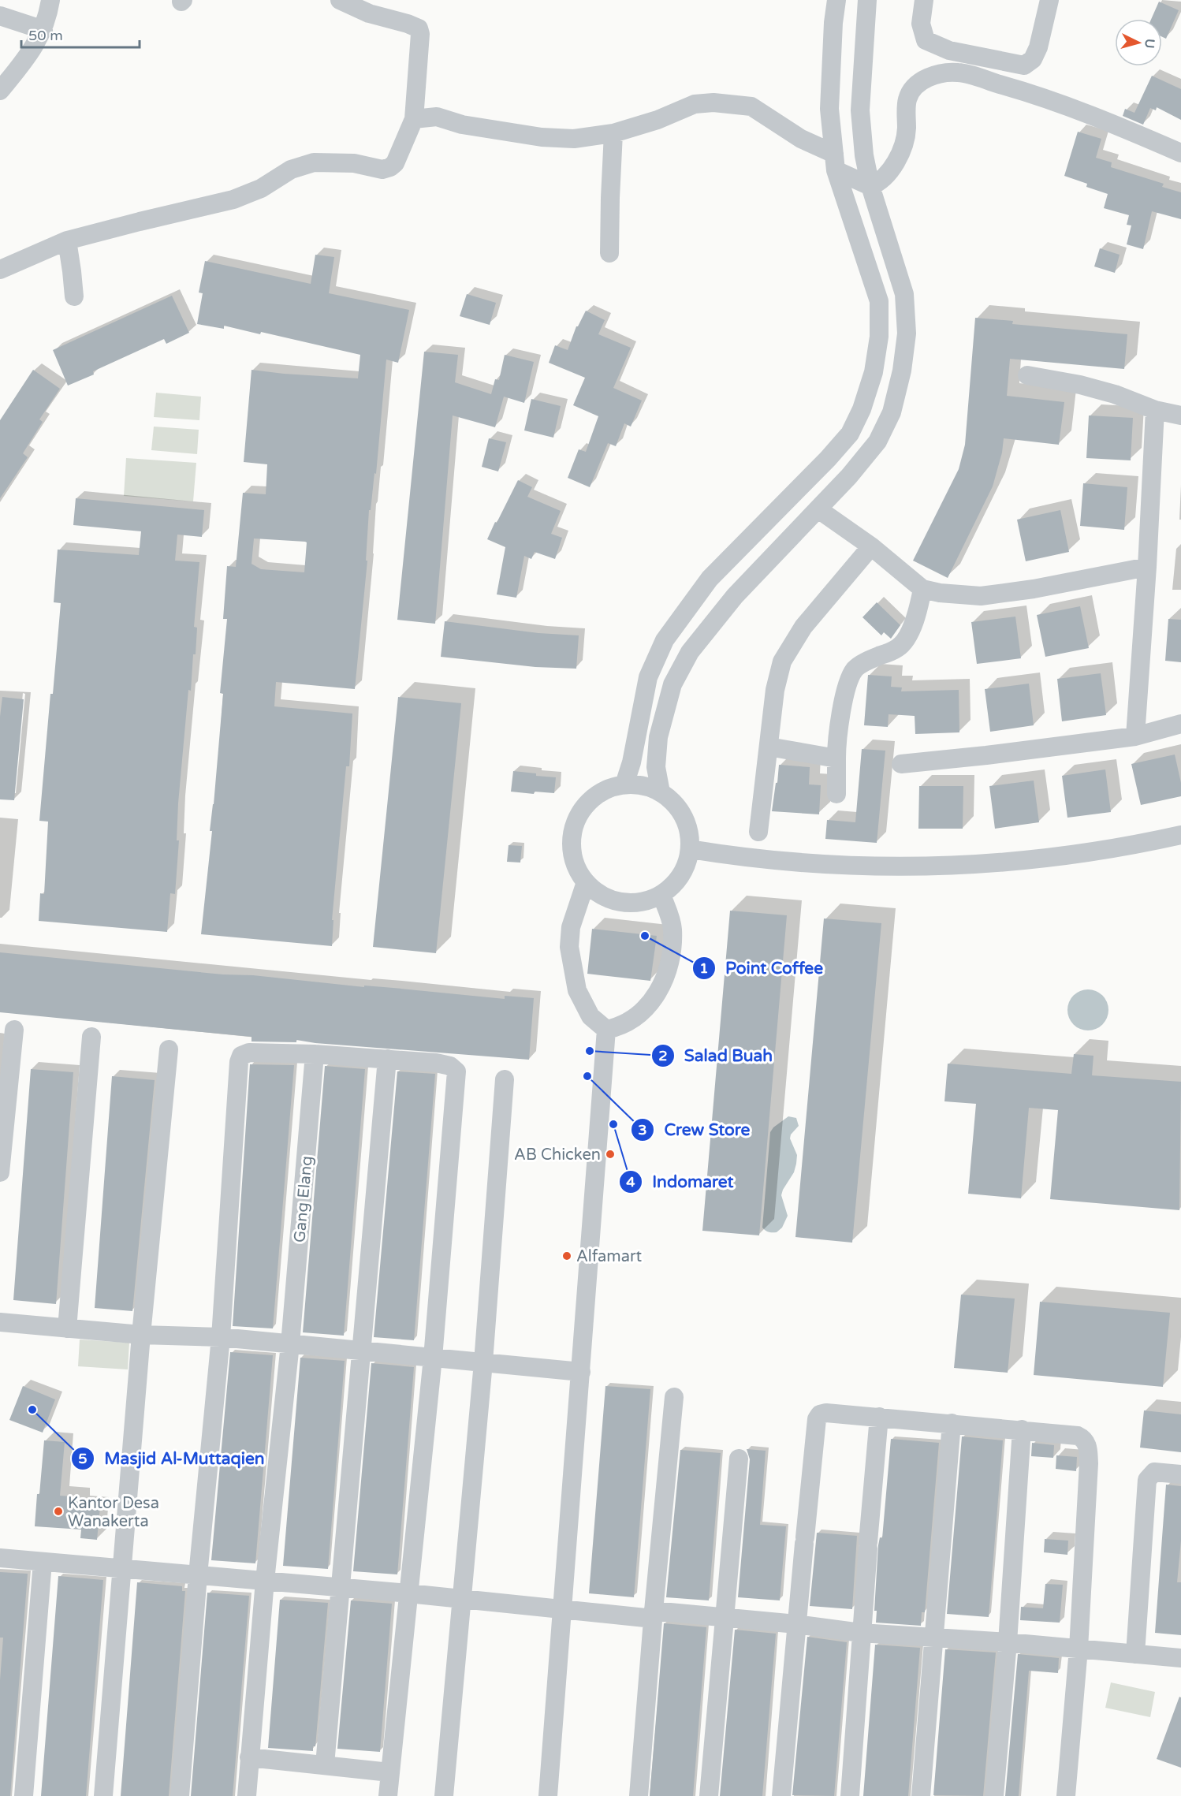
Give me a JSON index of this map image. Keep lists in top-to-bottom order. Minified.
{"streets":{"street":["Gang Elang"]},"places":["Point Coffee","Salad Buah","Crew Store","Indomaret","AB Chicken","Alfamart","Masjid Al-Muttaqien","Kantor Desa Wanakerta"],"scale_bar":"50 m","north":"right"}
